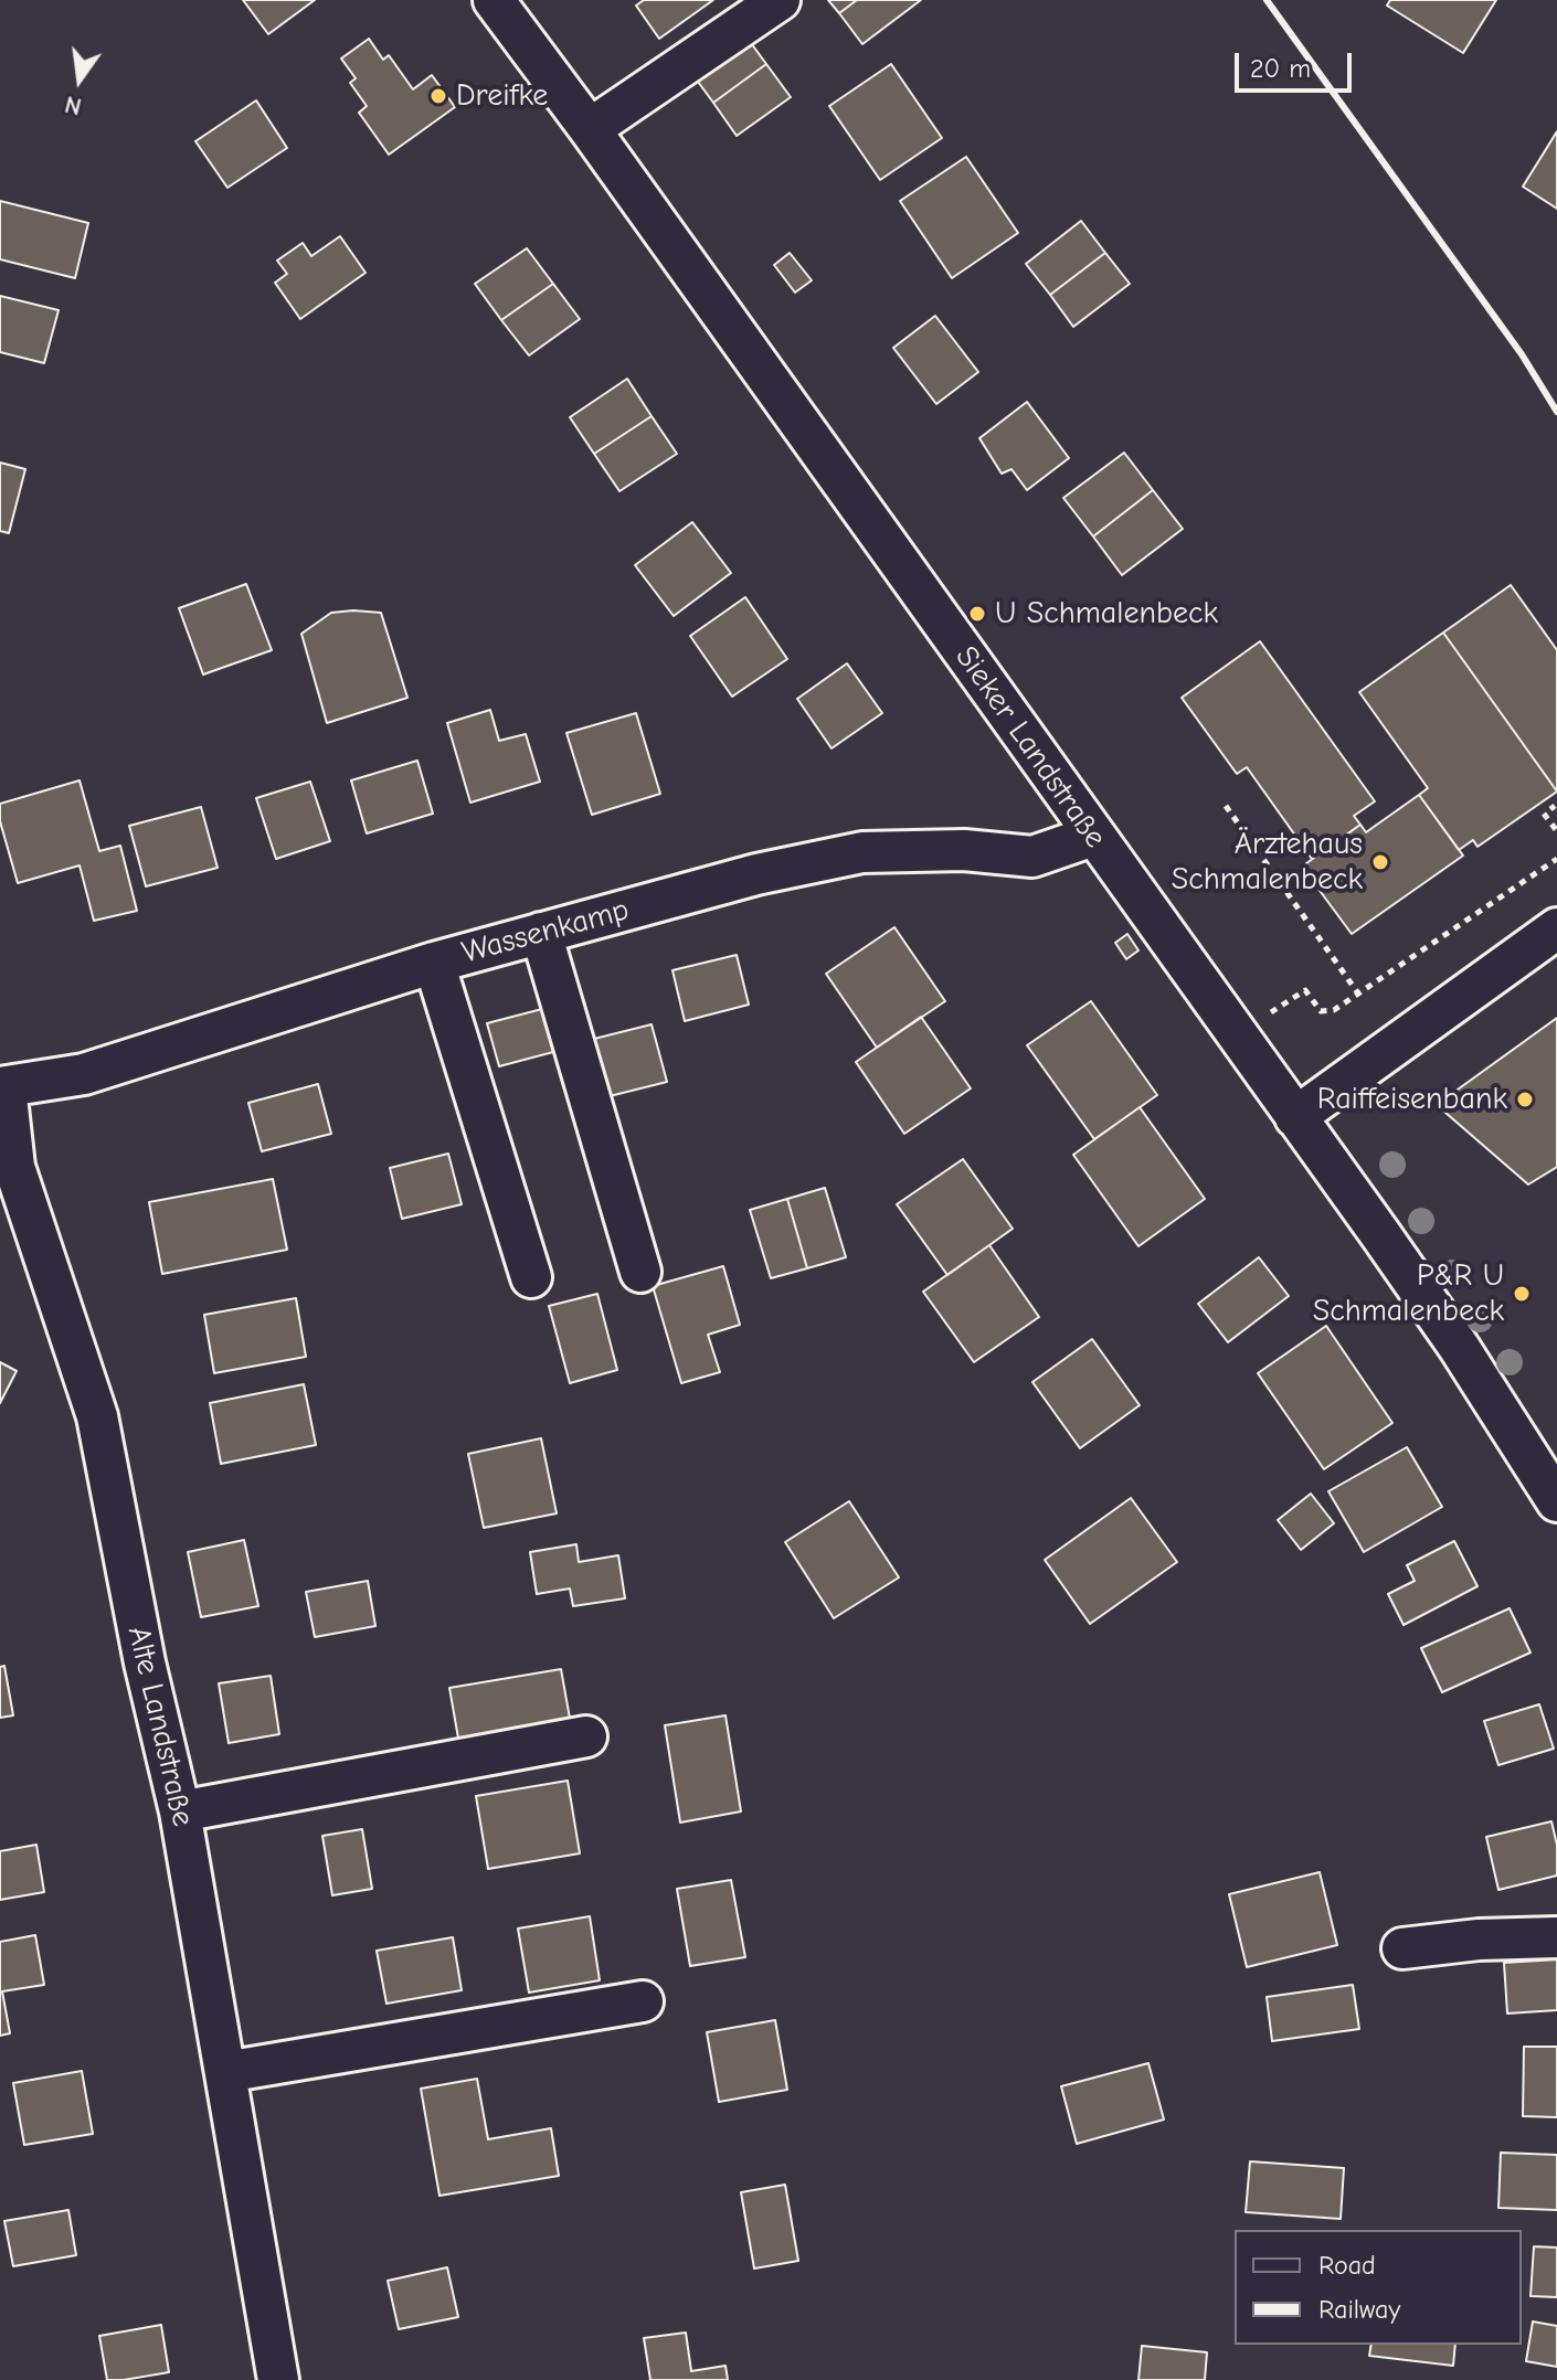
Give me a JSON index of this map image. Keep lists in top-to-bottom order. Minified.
{"streets":{"street":["Sieker Landstraße","Wassenkamp","Alte Landstraße"]},"crossings":[["Sieker Landstraße","Wassenkamp"],["Wassenkamp","Alte Landstraße"]],"places":["Dreifke","U Schmalenbeck","Ärztehaus Schmalenbeck","Raiffeisenbank","P&R U Schmalenbeck"],"legend":["Road","Railway"],"scale_bar":"20 m","north":"bottom"}
